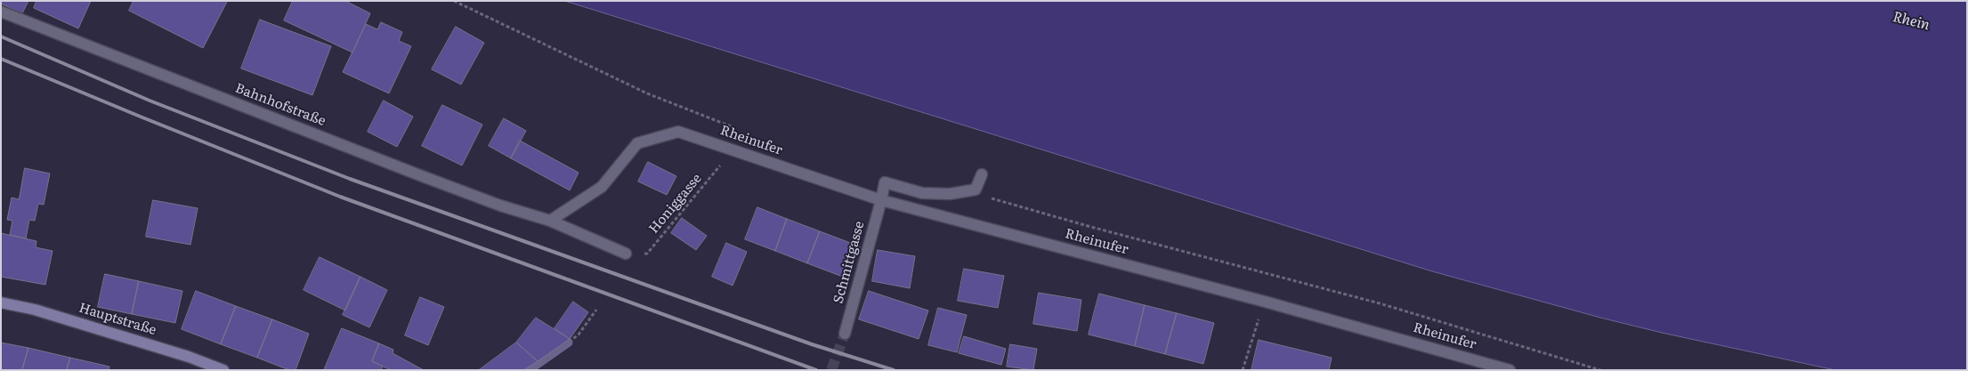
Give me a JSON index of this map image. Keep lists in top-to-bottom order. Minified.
{"streets":{"main road":["Hauptstraße"],"street":["Bahnhofstraße","Rheinufer","Schmittgasse"],"path":["Honiggasse"]},"crossings":[["Bahnhofstraße","Rheinufer"],["Bahnhofstraße","Honiggasse"],["Rheinufer","Honiggasse"],["Rheinufer","Schmittgasse"]],"water":["Rhein"]}
